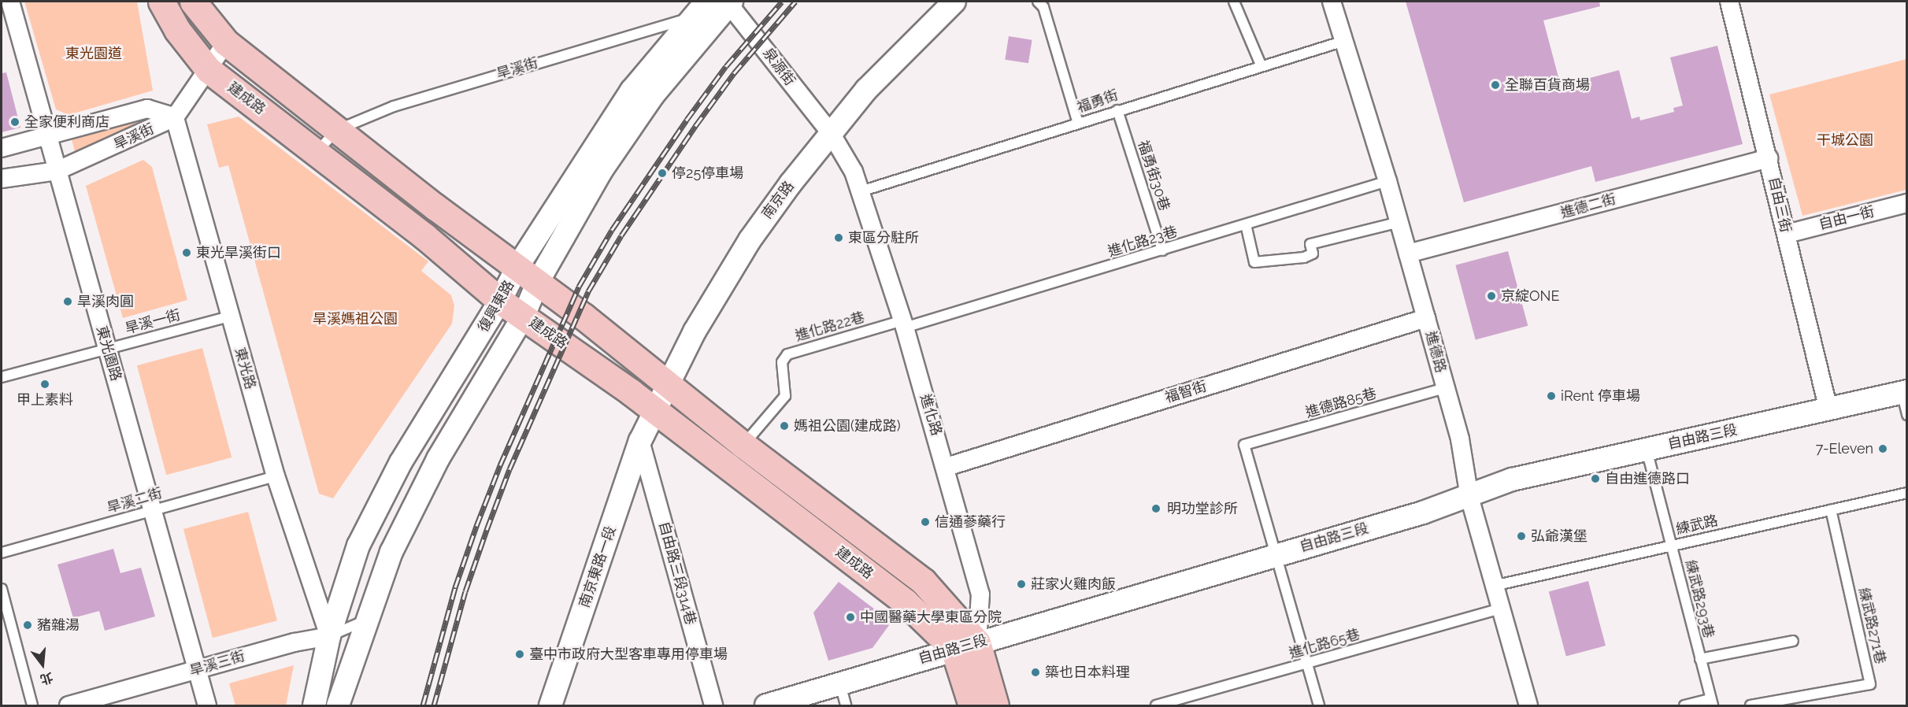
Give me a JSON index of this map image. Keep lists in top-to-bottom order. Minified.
{"streets":{"main road":["建成路","進化路"],"street":["泉源街","旱溪街","南京路","自由三街","進德二街","自由一街","復興東路","進德路","東光園路","東光路","福智街","自由路三段","南京東路一段","自由路三段314巷","旱溪三街"],"lane":["福勇街","福勇街30巷","進化路23巷","旱溪一街","進化路22巷","進德路85巷","旱溪二街","練武路","練武路293巷","練武路271巷","進化路65巷"]},"crossings":[["泉源街","旱溪街"],["泉源街","南京路"],["泉源街","復興東路"],["泉源街","進化路"],["旱溪街","建成路"],["旱溪街","復興東路"],["旱溪街","東光園路"],["旱溪街","東光路"],["建成路","南京路"],["建成路","復興東路"],["建成路","進化路22巷"],["建成路","進化路"],["建成路","自由路三段"],["建成路","南京東路一段"],["建成路","自由路三段314巷"],["福勇街","福勇街30巷"],["福勇街","進德路"],["福勇街","進化路"],["福勇街30巷","進化路23巷"],["南京路","進化路"],["南京路","南京東路一段"],["南京路","自由路三段314巷"],["自由三街","進德二街"],["自由三街","自由一街"],["自由三街","自由路三段"],["進德二街","進德路"],["進化路23巷","進化路22巷"],["進化路23巷","進德路"],["進化路23巷","進化路"],["復興東路","東光路"],["復興東路","旱溪三街"],["旱溪一街","東光園路"],["旱溪一街","東光路"],["進化路22巷","進化路"],["進德路","福智街"],["進德路","進德路85巷"],["進德路","自由路三段"],["進德路","練武路"],["進德路","進化路65巷"],["東光園路","旱溪二街"],["東光園路","旱溪三街"],["東光路","旱溪二街"],["東光路","旱溪三街"],["福智街","進化路"],["進德路85巷","自由路三段"],["進化路","自由路三段"],["自由路三段","練武路293巷"],["練武路","練武路293巷"],["練武路","練武路271巷"],["南京東路一段","自由路三段314巷"]],"parks":["東光園道","干城公園","旱溪媽祖公園"],"places":["全聯百貨商場","全家便利商店","停25停車場","東區分駐所","東光旱溪街口","京綻ONE","旱溪肉圓","甲上素料","iRent 停車場","媽祖公園(建成路)","7-Eleven","自由進德路口","明功堂診所","信通蔘藥行","弘爺漢堡","莊家火雞肉飯","中國醫藥大學東區分院","豬雜湯","臺中市政府大型客車專用停車場","築也日本料理"],"north":"bottom"}
